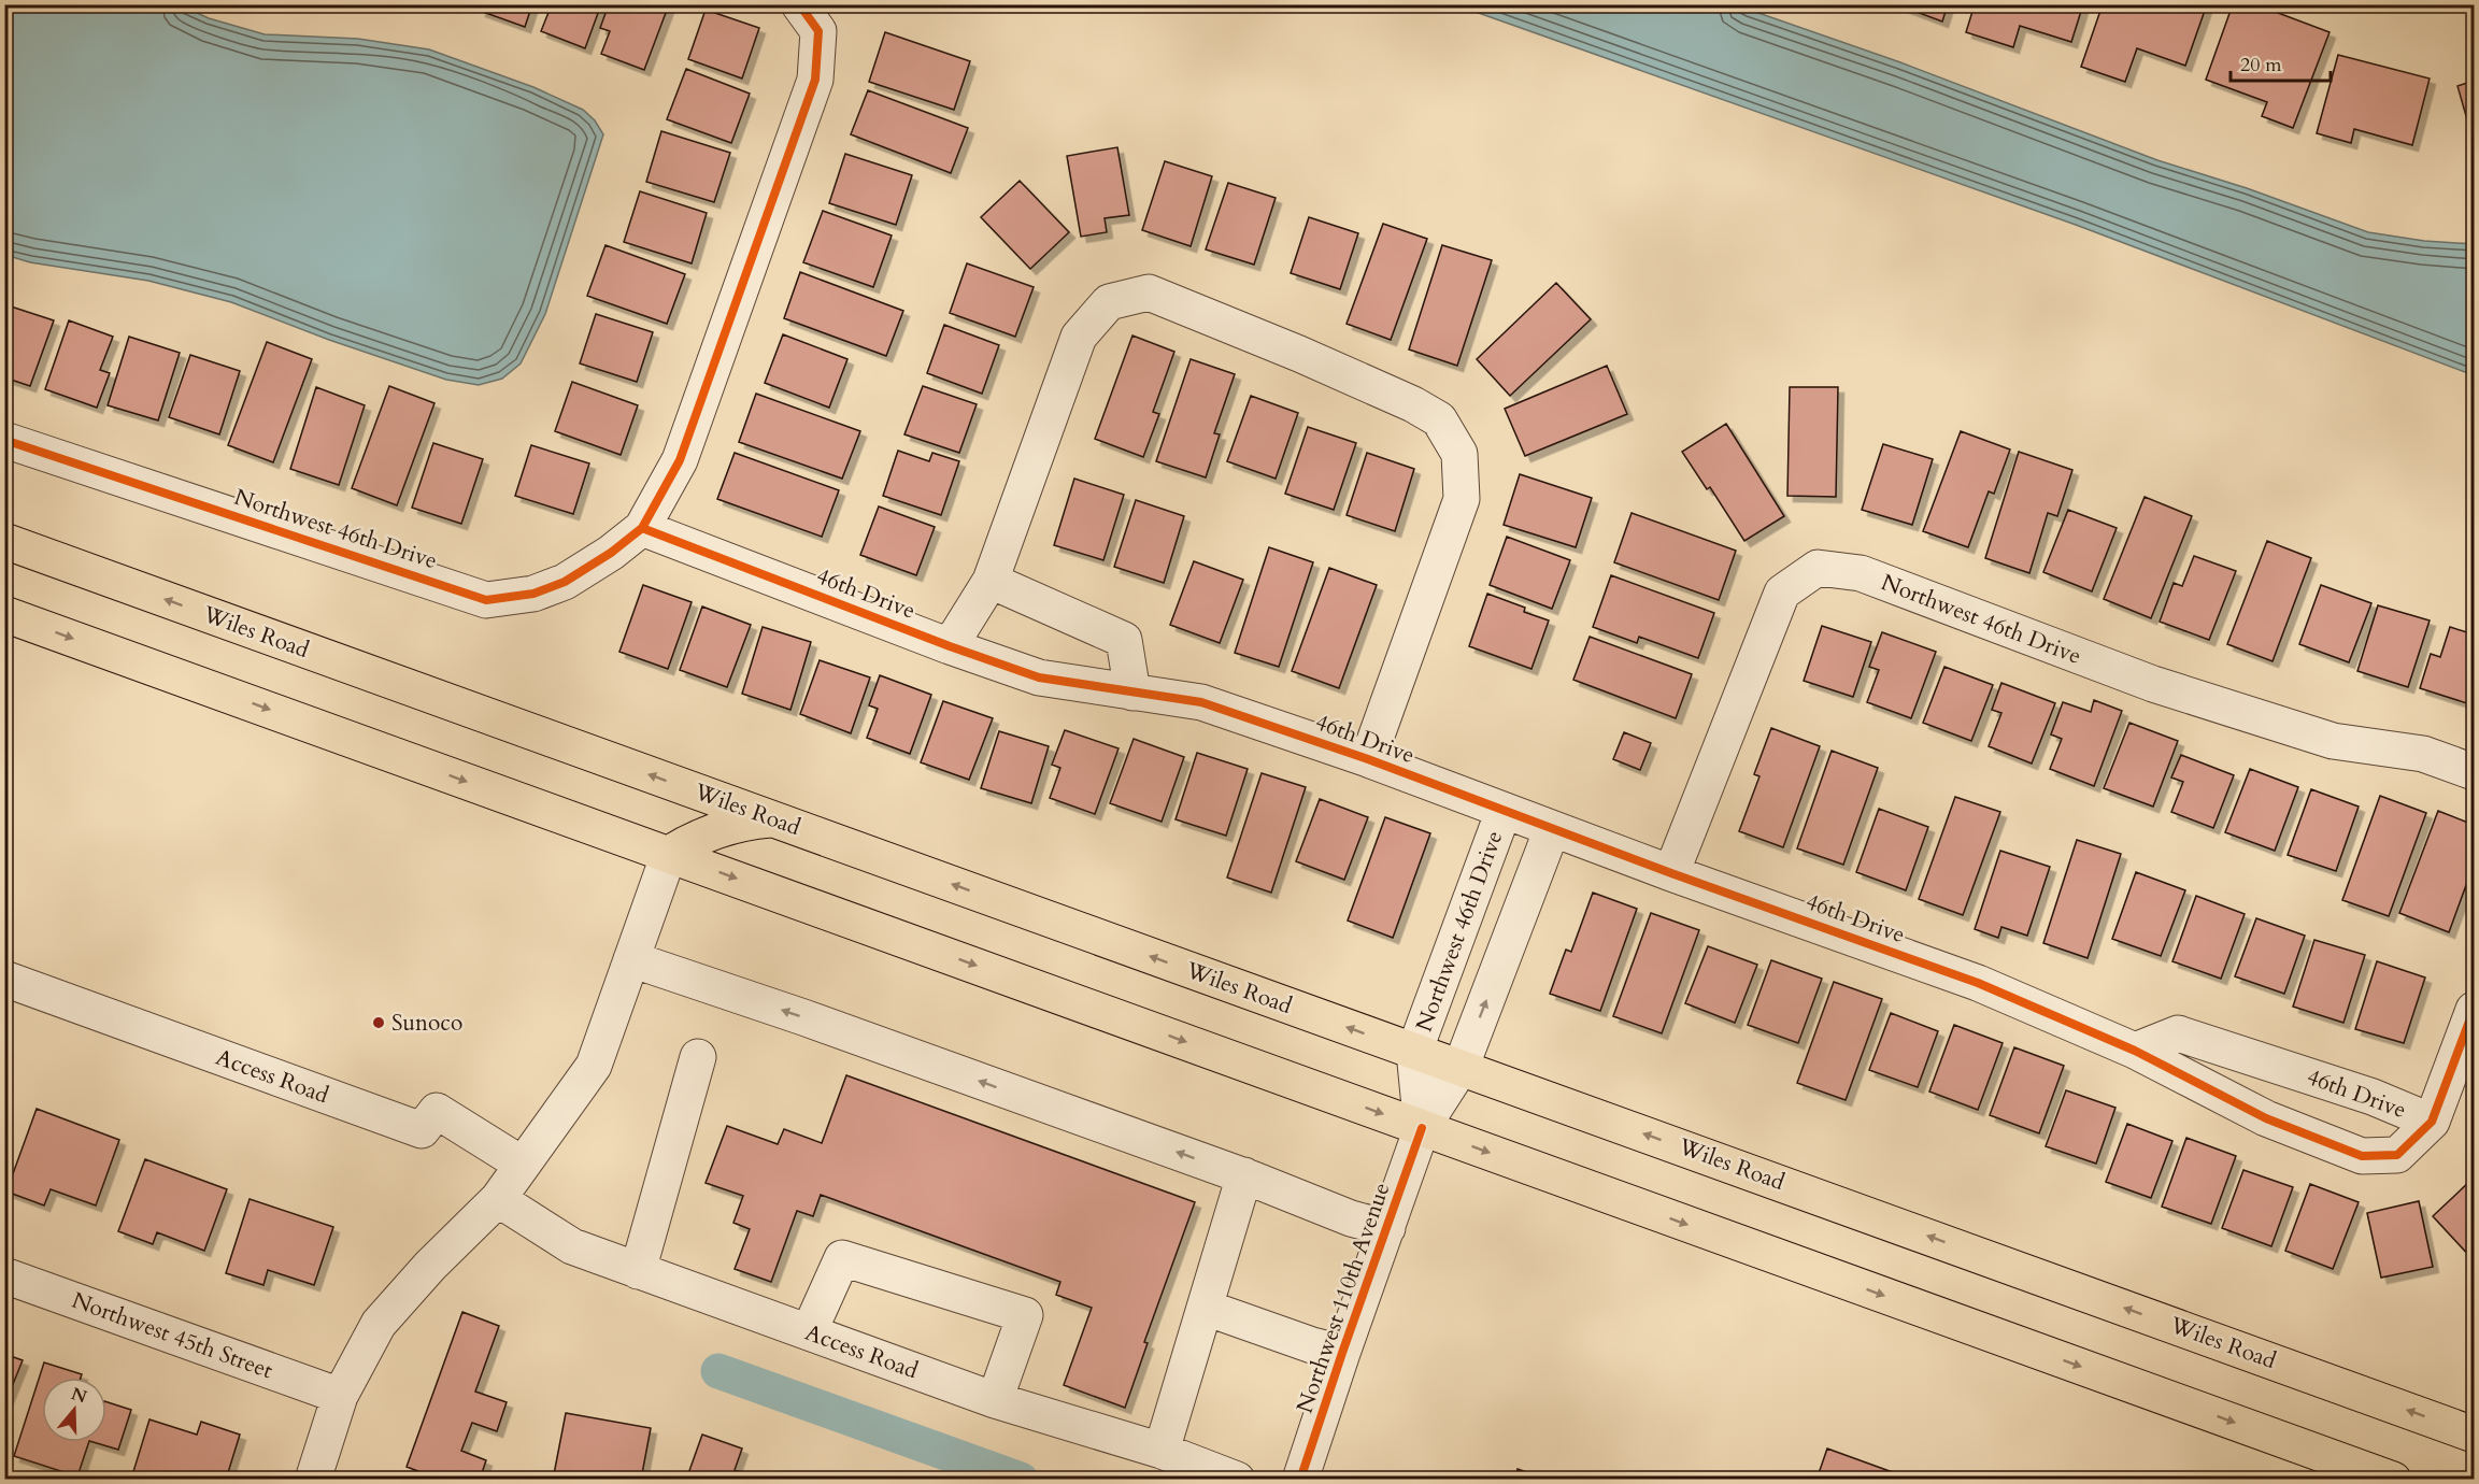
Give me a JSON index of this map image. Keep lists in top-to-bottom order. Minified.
{"streets":{"main road":["Wiles Road"],"street":["Northwest 46th Drive","46th Drive","Access Road","Northwest 110th Avenue","Northwest 45th Street"]},"crossings":[["Northwest 46th Drive","46th Drive"],["Northwest 46th Drive","Wiles Road"],["Northwest 46th Drive","Northwest 110th Avenue"],["Wiles Road","Northwest 110th Avenue"]],"places":["Sunoco"],"scale_bar":"20 m","north":"top"}
